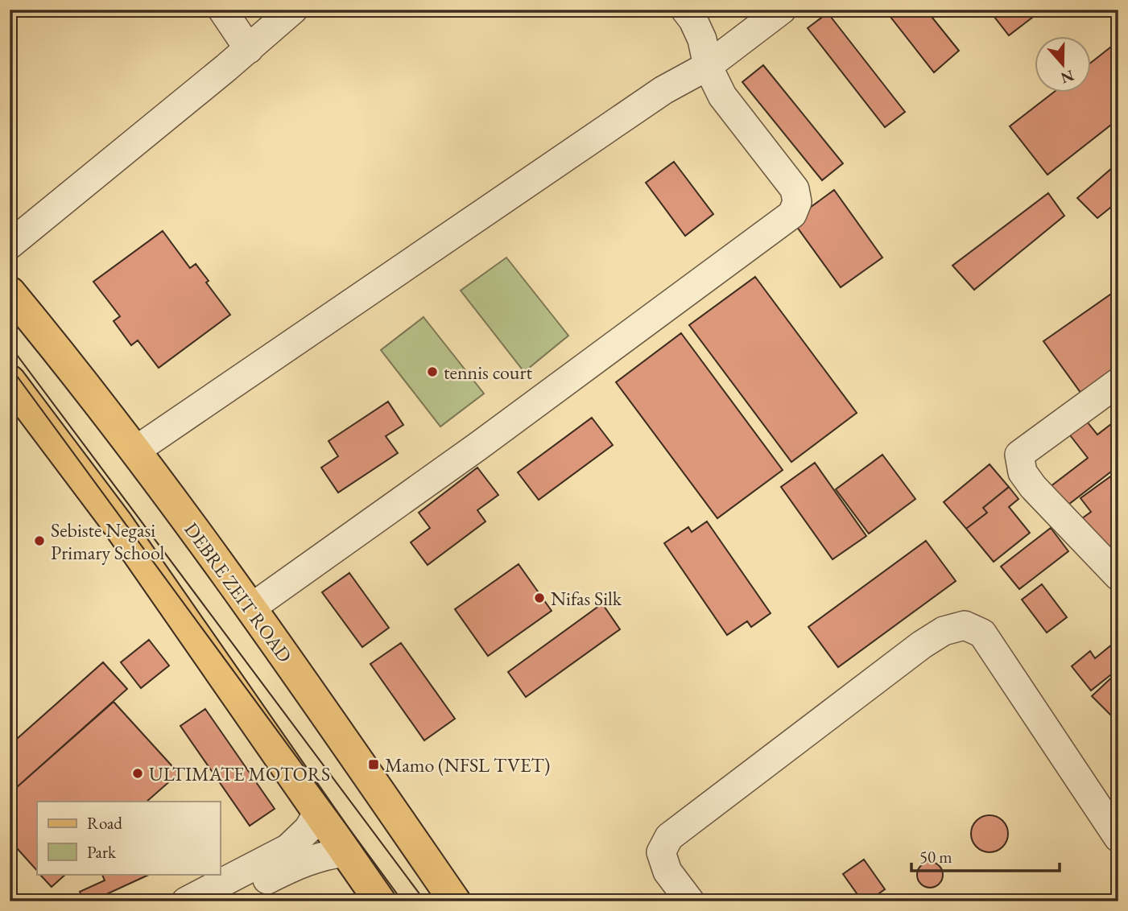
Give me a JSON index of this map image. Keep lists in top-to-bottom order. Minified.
{"streets":{"main road":["DEBRE ZEIT ROAD"]},"places":{"other":["tennis court","Sebiste Negasi Primary School","Nifas Silk","ULTIMATE MOTORS"],"transit":["Mamo (NFSL TVET)"]},"legend":["Road","Park"],"scale_bar":"50 m","north":"bottom"}
